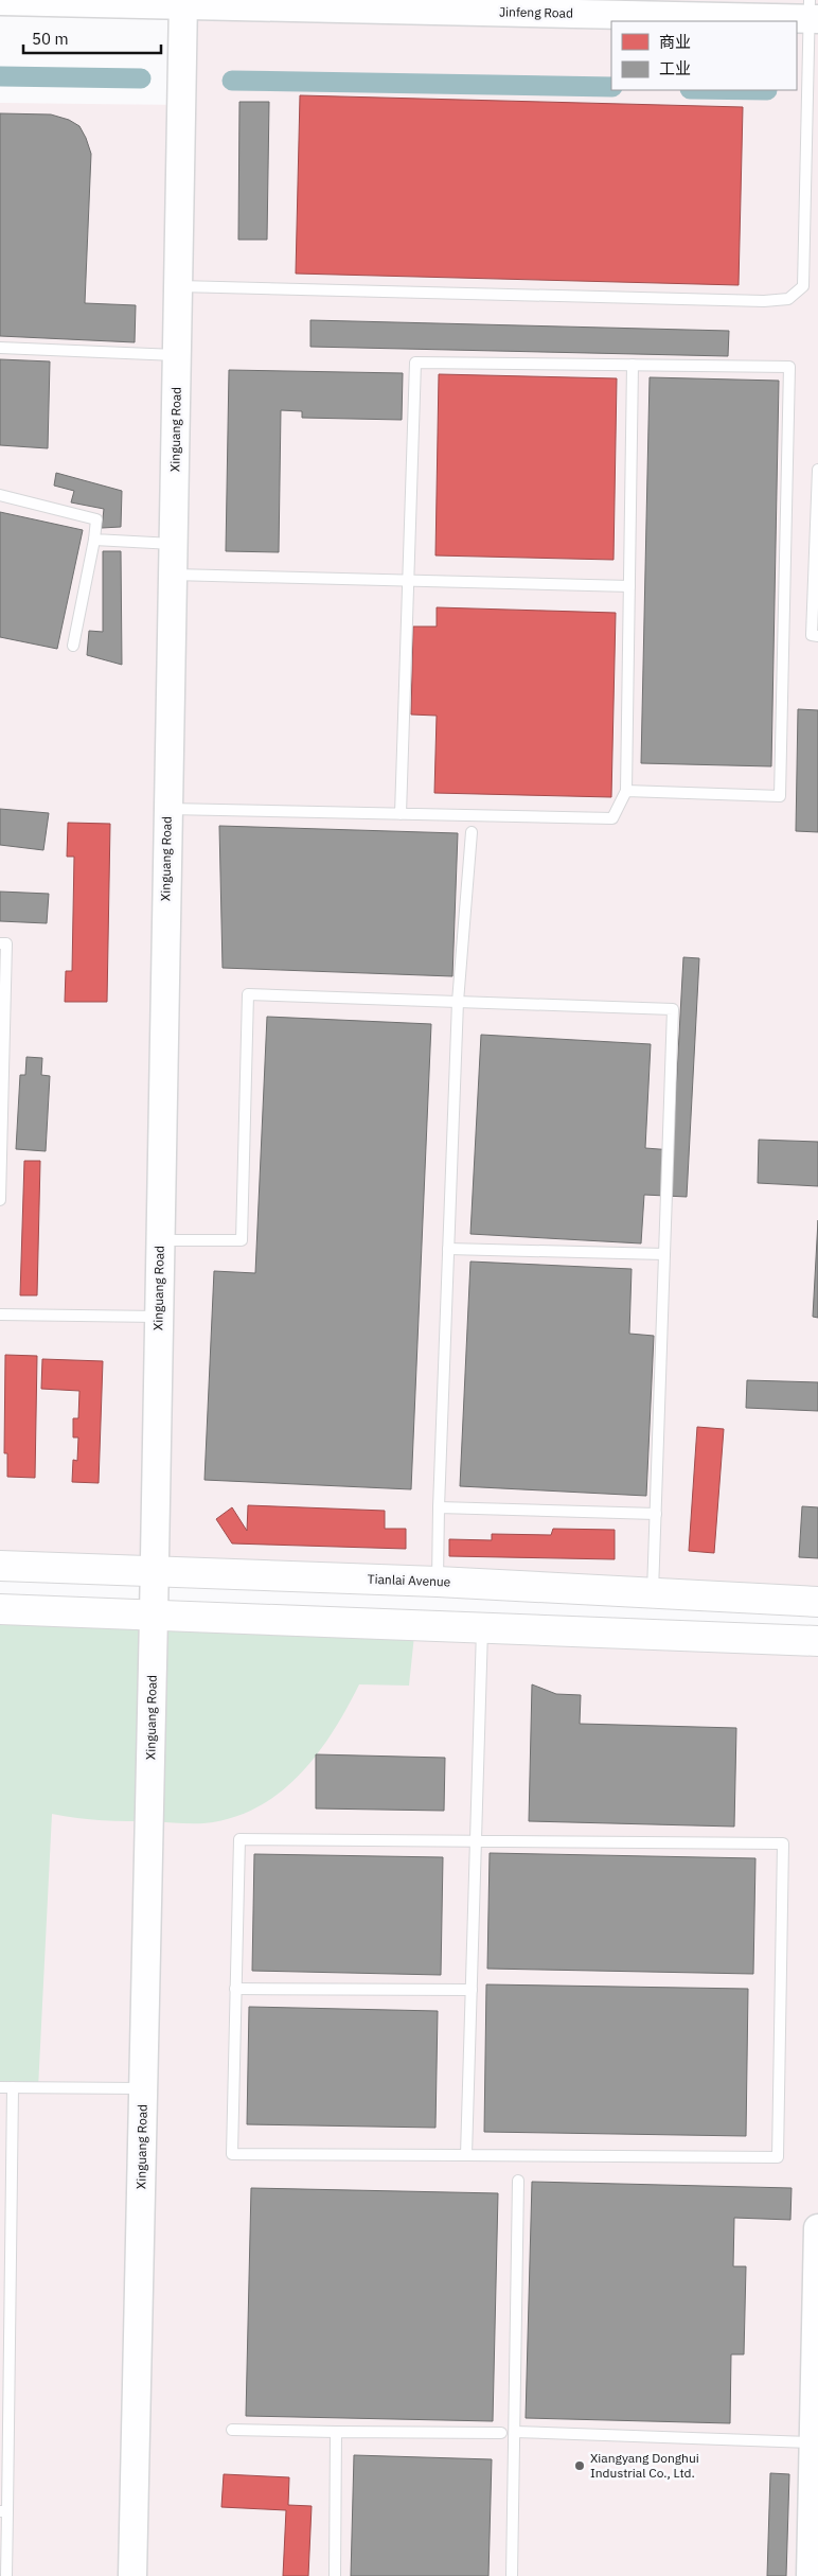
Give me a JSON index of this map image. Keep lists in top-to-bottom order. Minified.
{"streets":{"main road":["Tianlai Avenue"],"street":["Jinfeng Road","Xinguang Road"]},"crossings":[["Jinfeng Road","Xinguang Road"],["Xinguang Road","Tianlai Avenue"]],"places":["Xiangyang Donghui Industrial Co., Ltd."],"legend":["商业","工业"],"scale_bar":"50 m"}
